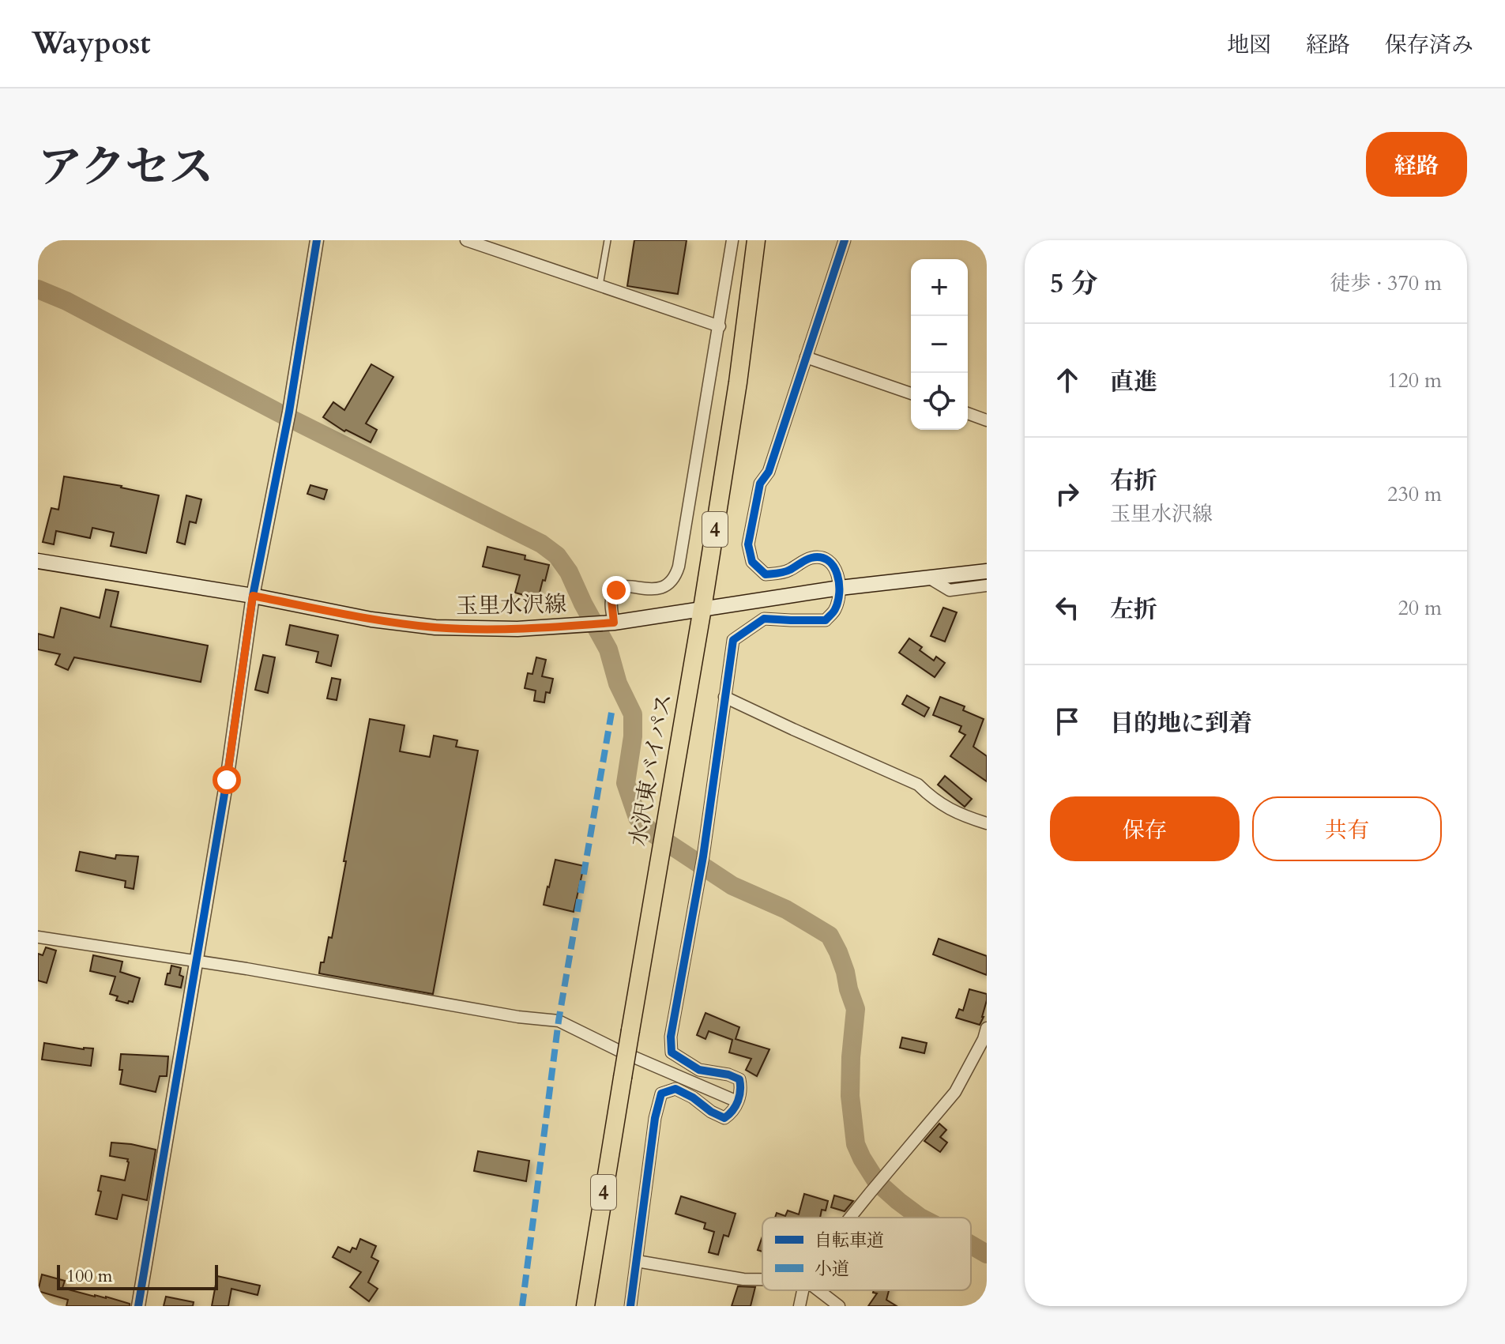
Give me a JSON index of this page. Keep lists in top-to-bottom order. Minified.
{"streets":{"highway":["4","水沢東バイパス"],"main road":["玉里水沢線"]},"crossings":[["玉里水沢線","水沢東バイパス"]],"legend":["自転車道","小道"],"scale_bar":"100 m","page":{"header":"Waypost","nav":["地図","経路","保存済み"],"title":"アクセス","buttons":["経路",["保存","共有"]],"heading":["5 分","徒歩 · 370 m"],"map_buttons":["+","−"],"list":[["直進","120 m"],["右折","玉里水沢線","230 m"],["左折","20 m"],"目的地に到着"],"scale":"100 m"}}
